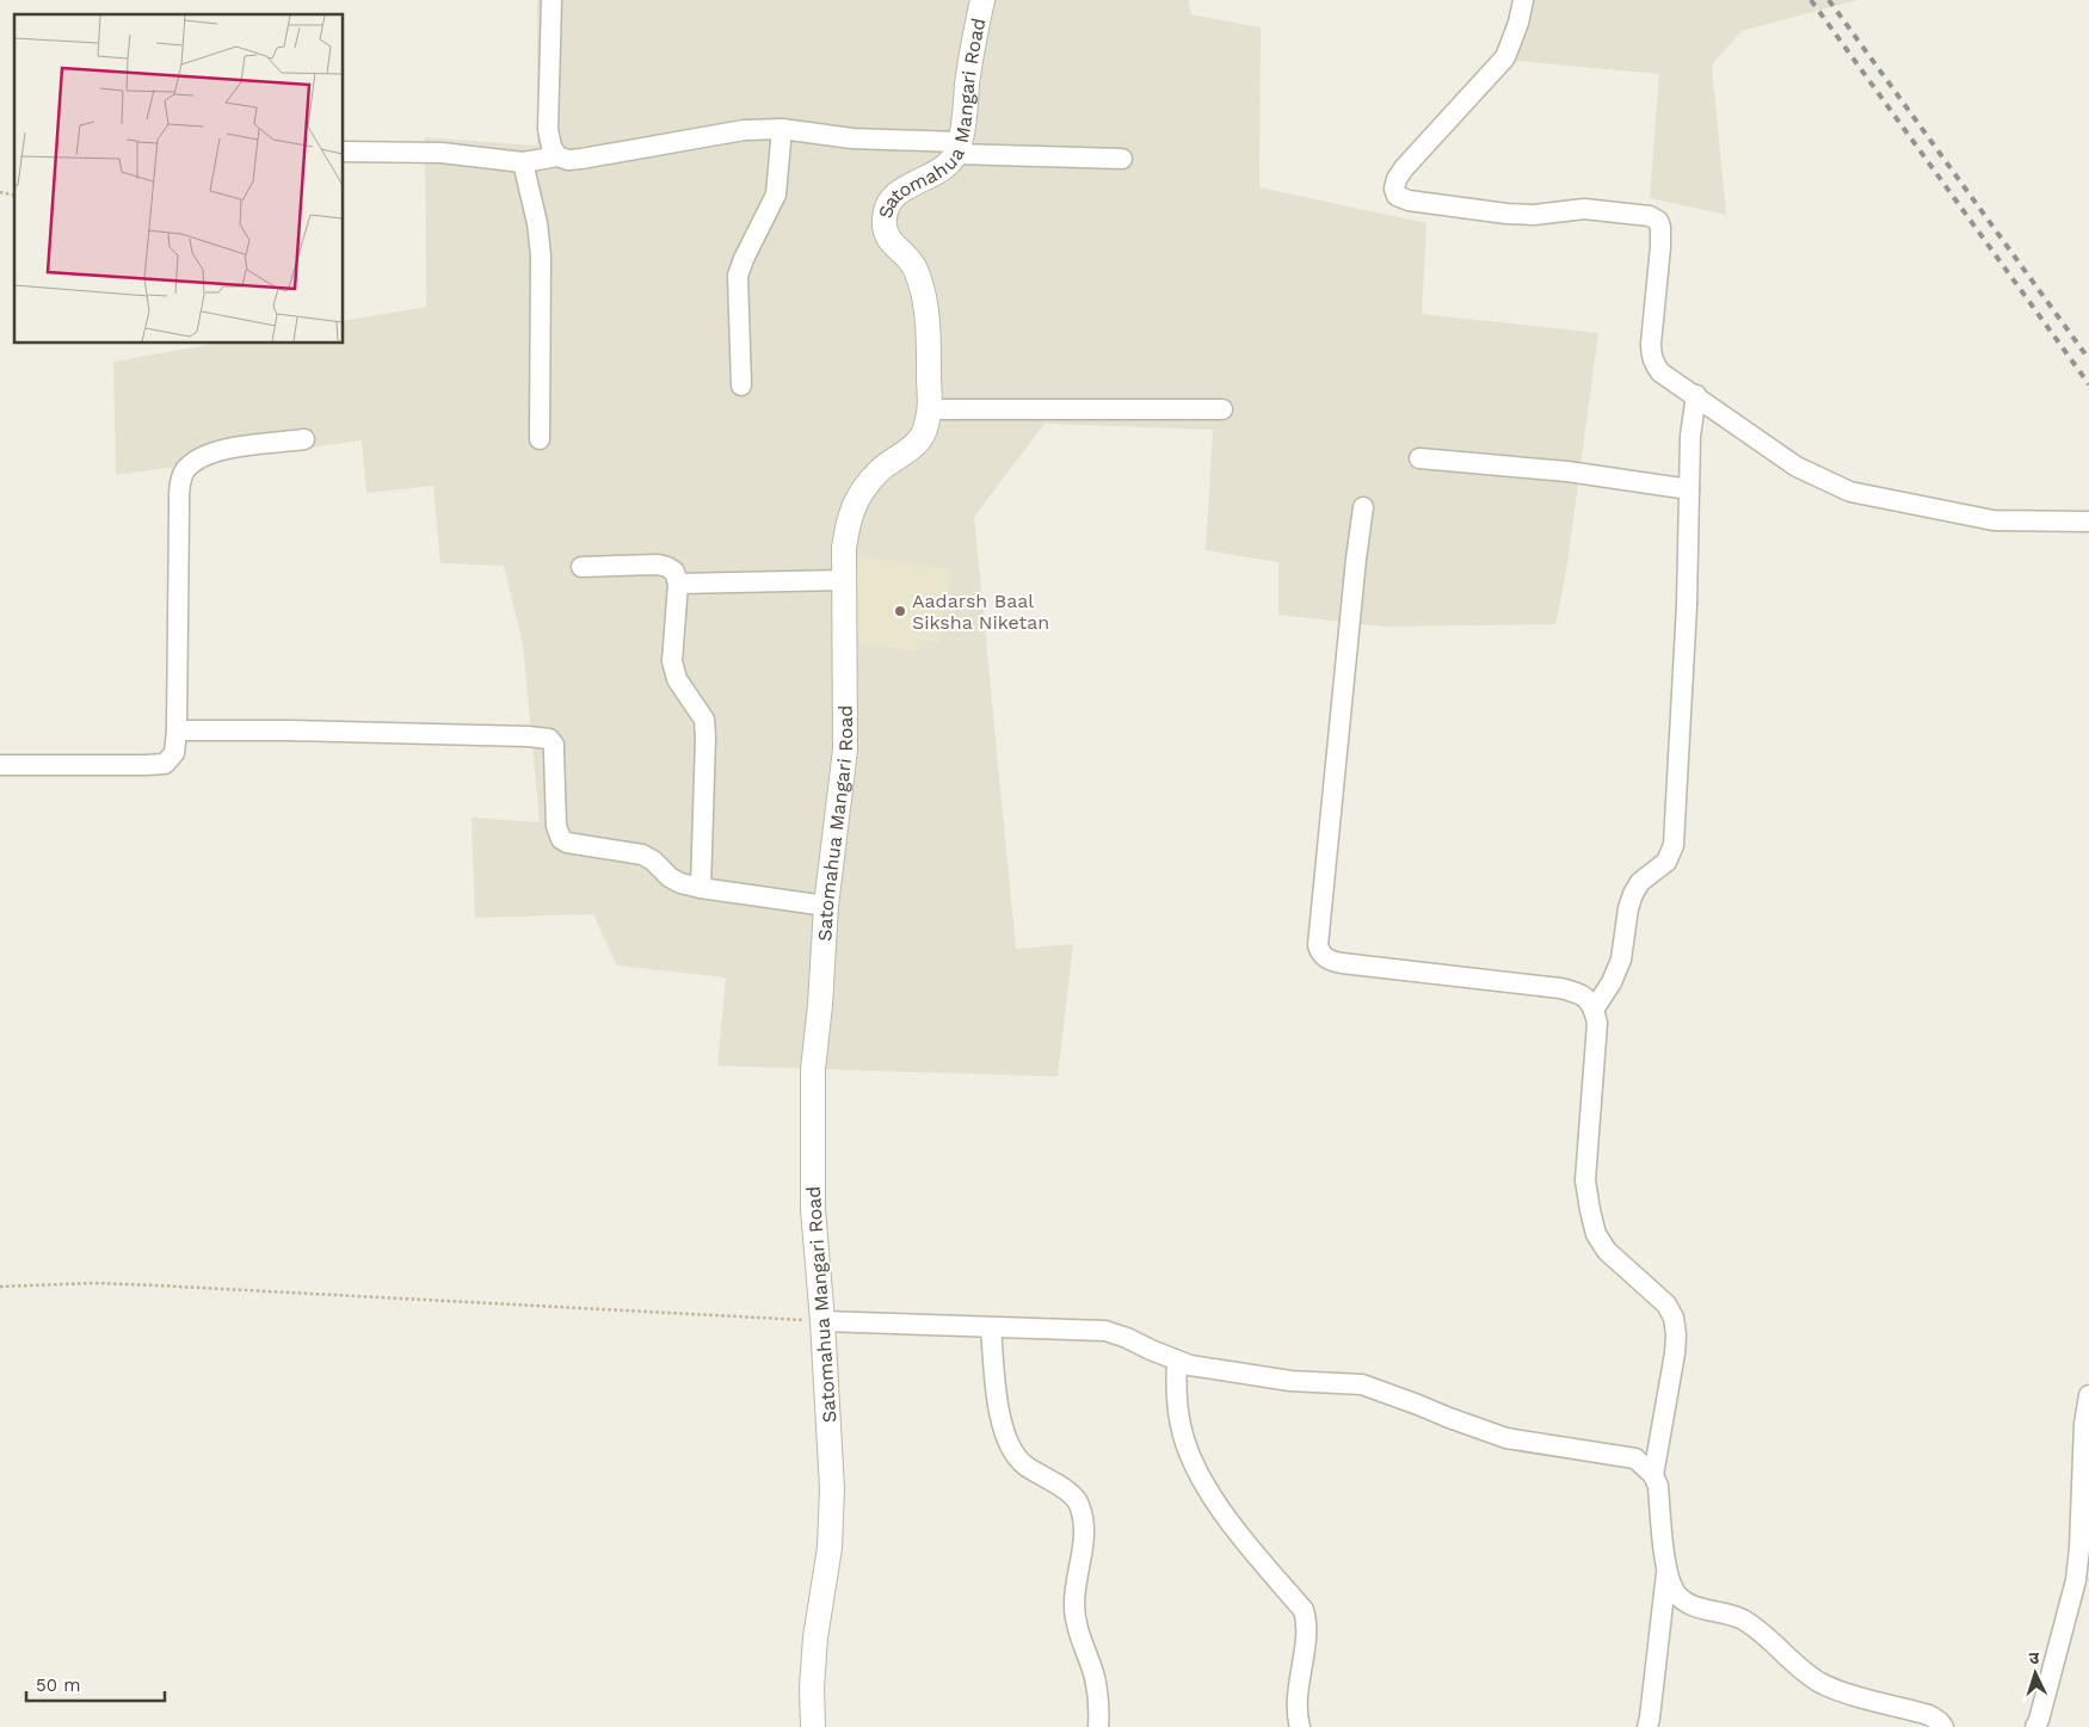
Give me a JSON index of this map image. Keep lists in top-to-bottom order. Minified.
{"streets":{"street":["Satomahua Mangari Road"]},"places":["Aadarsh Baal Siksha Niketan"],"scale_bar":"50 m","north":"top"}
